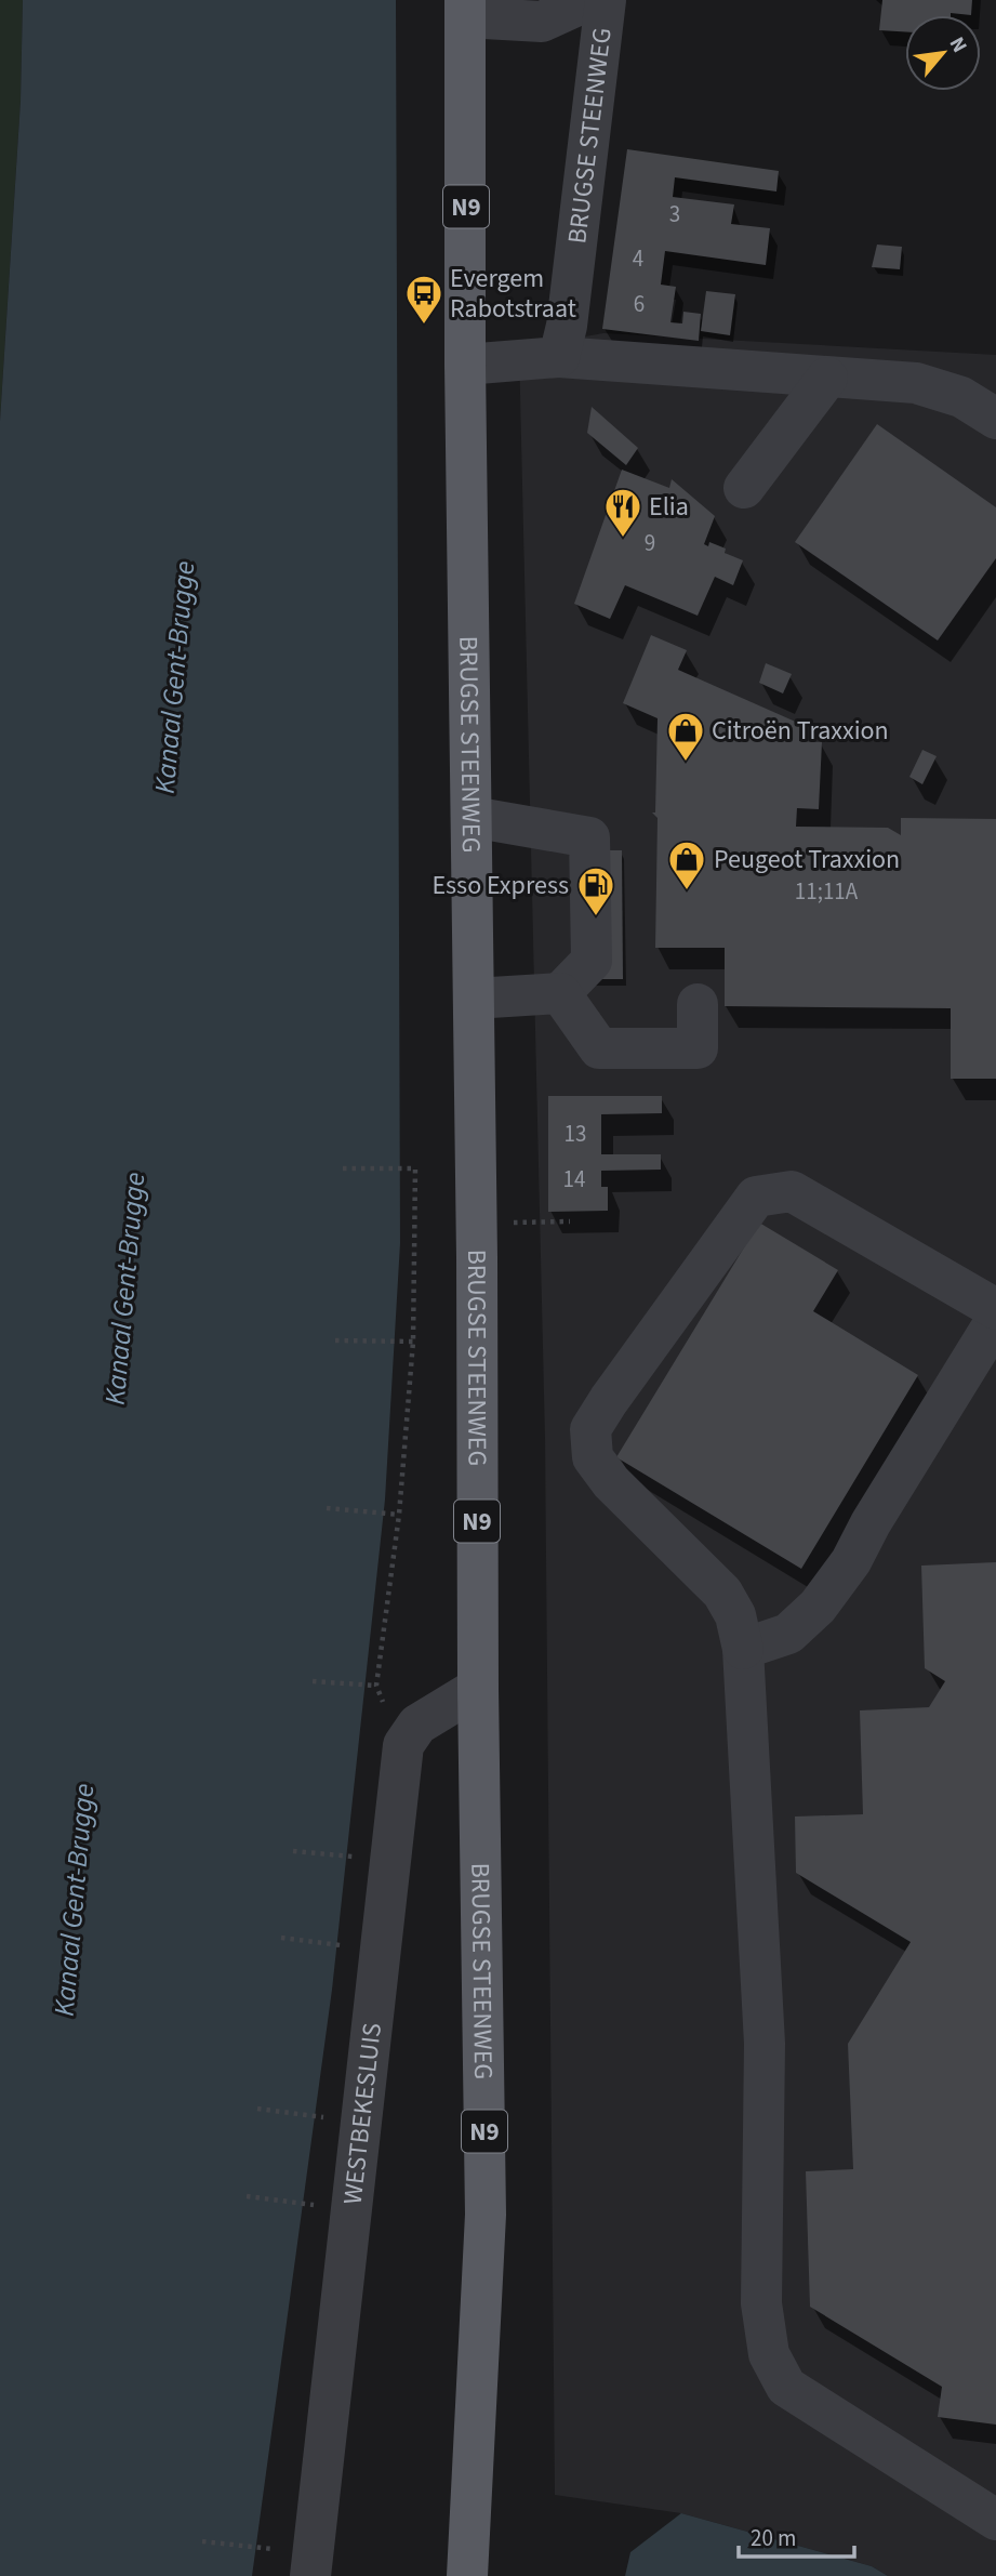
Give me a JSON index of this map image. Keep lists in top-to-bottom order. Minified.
{"streets":{"main road":["BRUGSE STEENWEG","N9"],"street":["WESTBEKESLUIS"]},"water":["Kanaal Gent-Brugge"],"places":{"bus stop":["Evergem Rabotstraat"],"restaurant":["Elia"],"shop":["Citroën Traxxion","Peugeot Traxxion"],"fuel station":["Esso Express"]},"house_numbers":["3","4","6","9","11;11A","13","14"],"scale_bar":"20 m","north":"top right"}
